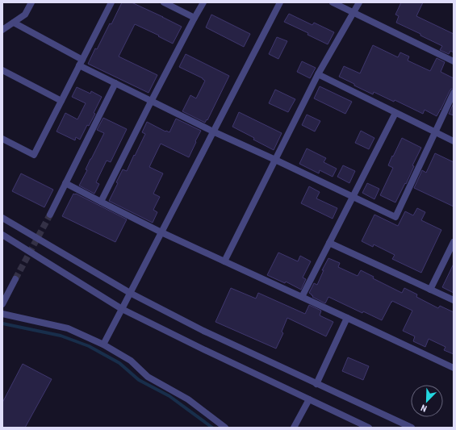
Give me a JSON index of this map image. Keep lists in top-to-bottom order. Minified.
{"north":"bottom left"}
